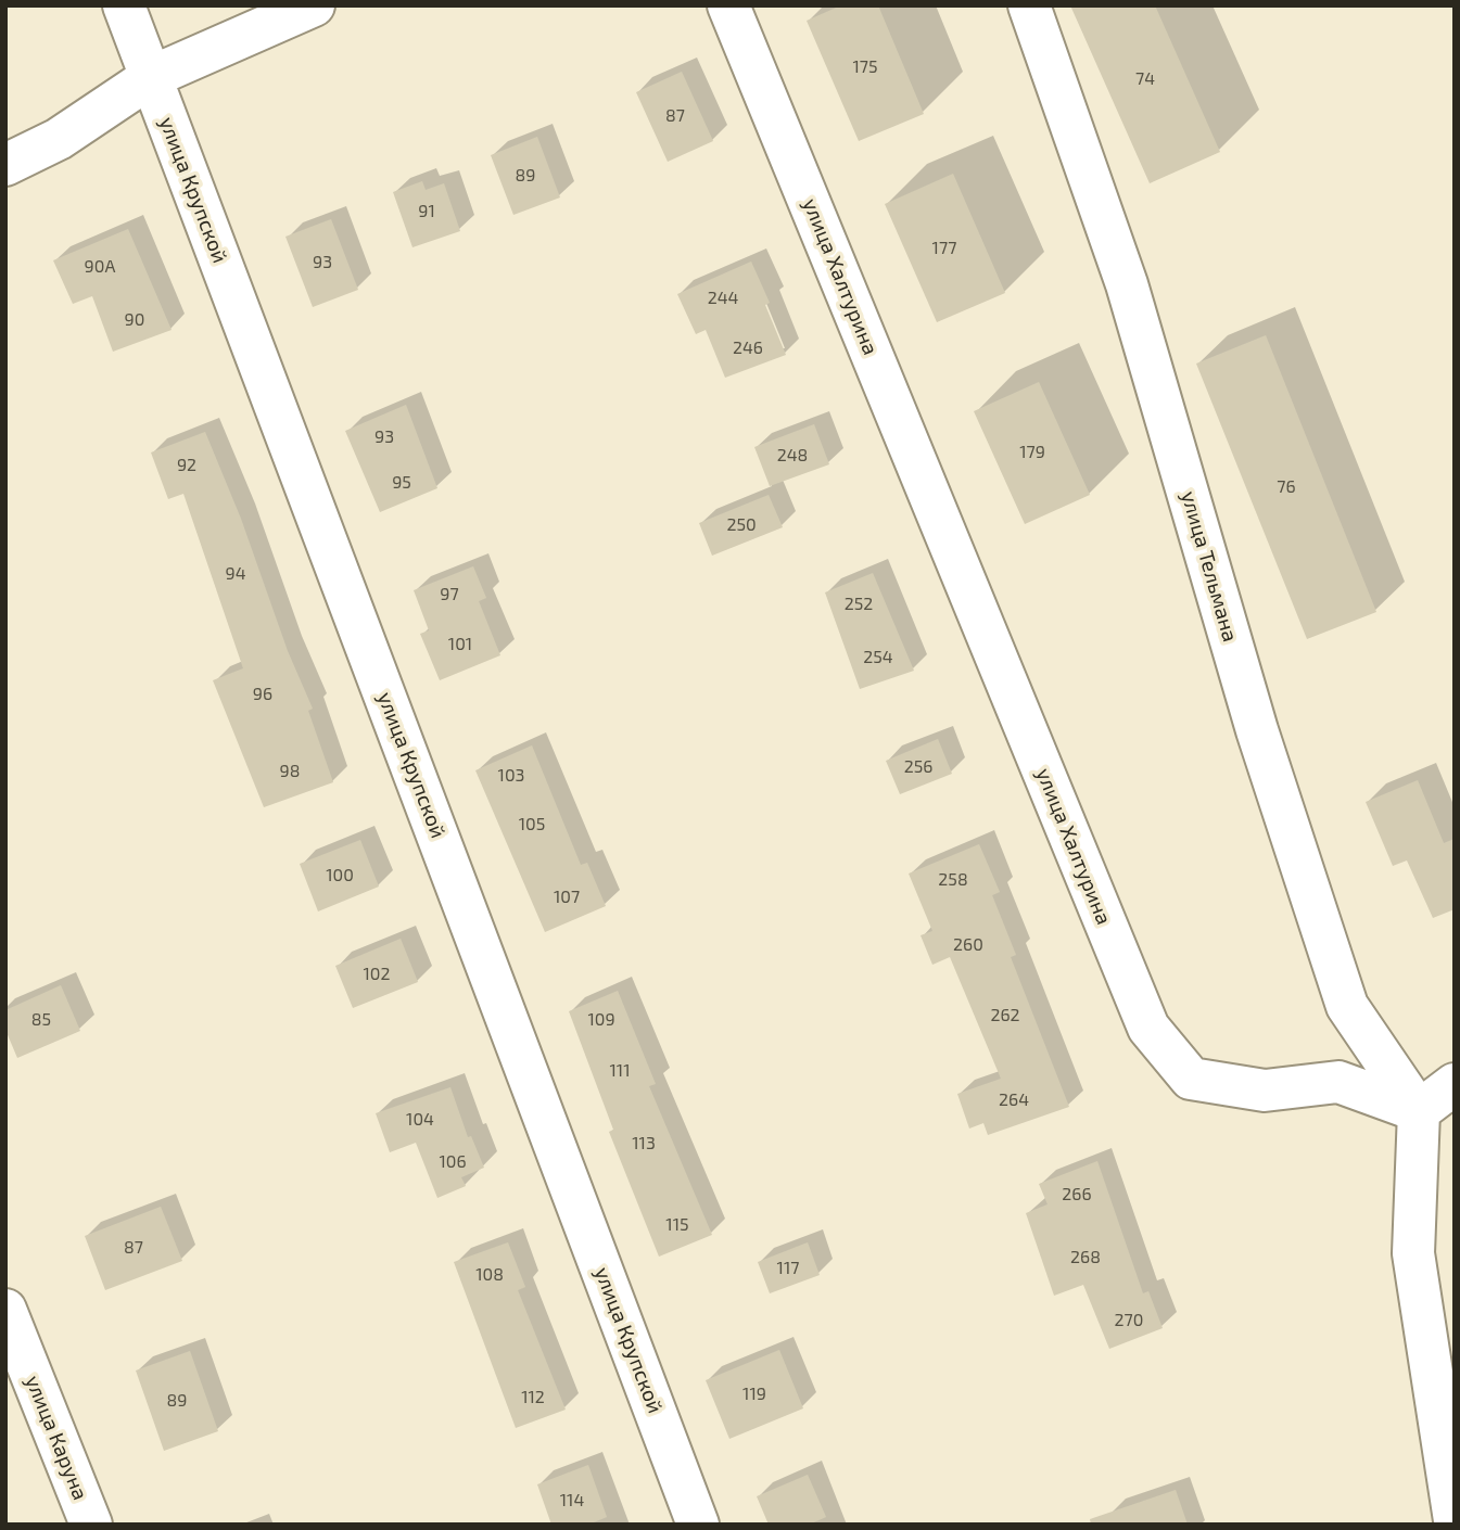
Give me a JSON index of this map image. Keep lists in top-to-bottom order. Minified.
{"streets":{"street":["улица Крупской","улица Халтурина","улица Тельмана","улица Каруна"]},"crossings":[["улица Халтурина","улица Тельмана"]],"house_numbers":["175","74","87","89","91","177","93","90А","244","90","246","93","179","248","92","95","76","250","94","97","252","101","254","96","256","98","103","105","100","258","107","260","102","262","85","109","111","264","104","113","106","266","115","87","268","117","108","270","119","112","89","114"]}
